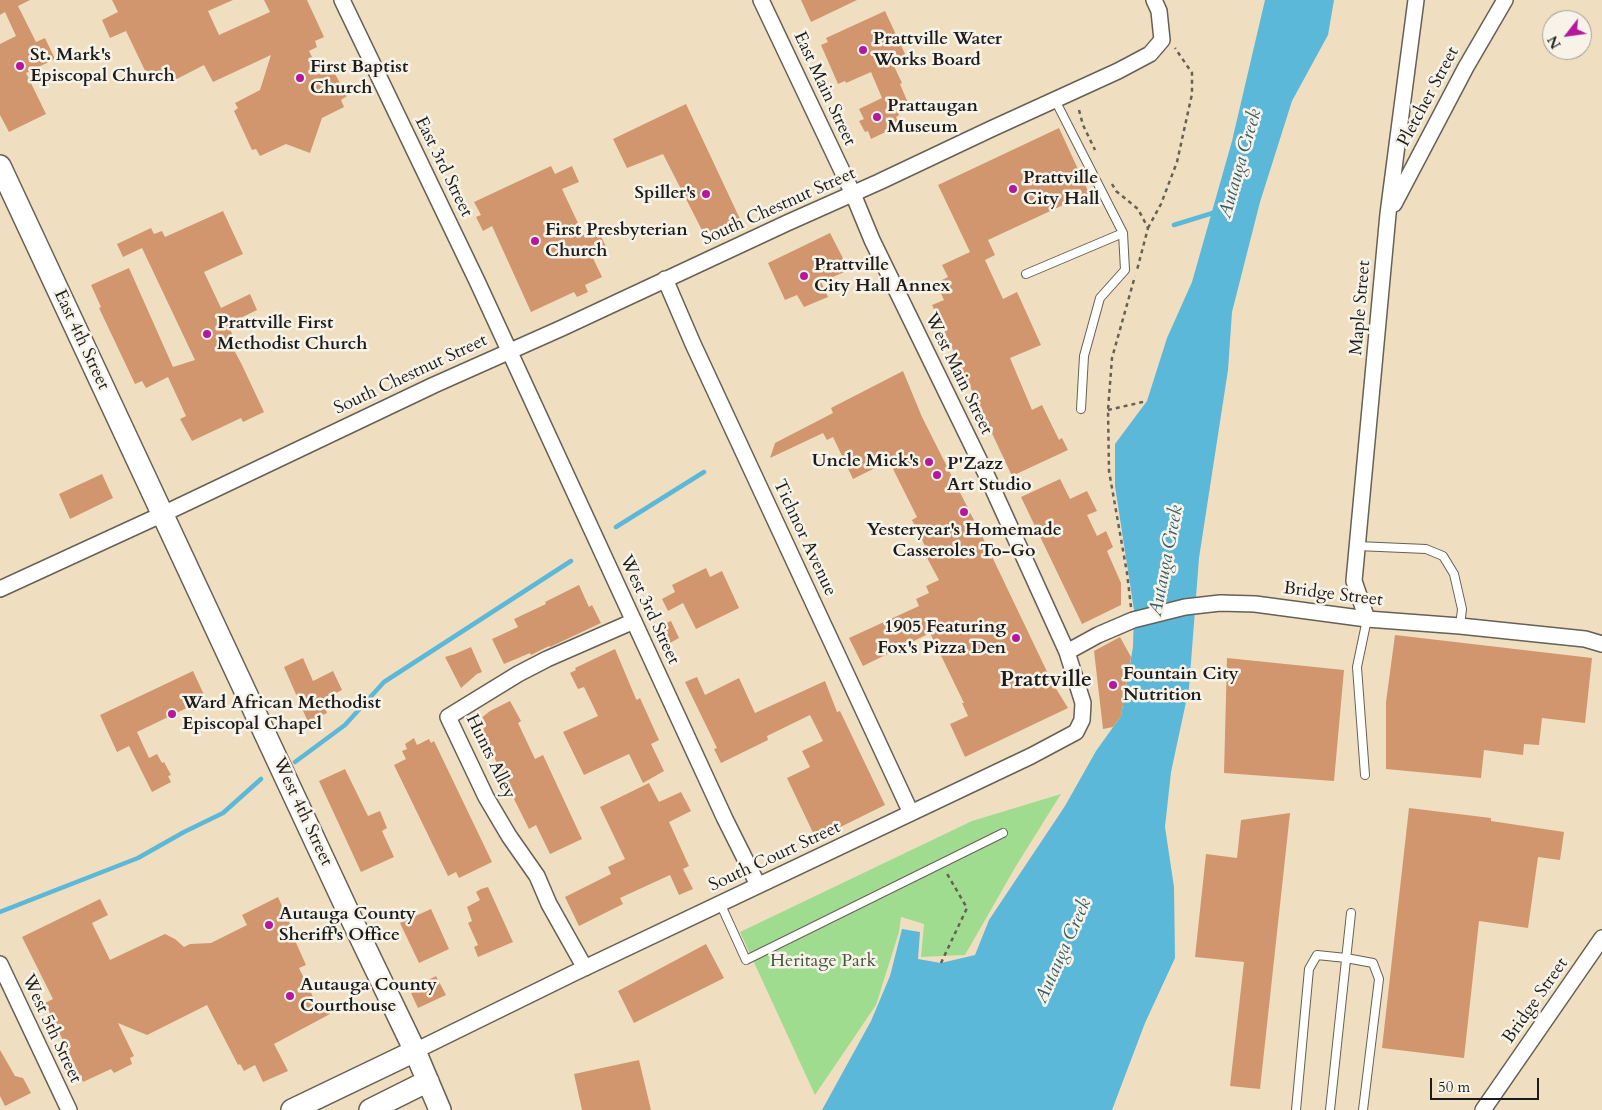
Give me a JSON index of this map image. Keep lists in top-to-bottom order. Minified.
{"streets":{"main road":["East 4th Street","West 4th Street"],"street":["East Main Street","Pletcher Street","East 3rd Street","South Chestnut Street","Maple Street","West Main Street","Tichnor Avenue","Bridge Street","West 3rd Street","Hunts Alley","South Court Street","West 5th Street"]},"crossings":[["East Main Street","South Chestnut Street"],["East Main Street","West Main Street"],["Pletcher Street","Maple Street"],["East 3rd Street","South Chestnut Street"],["East 3rd Street","West 3rd Street"],["South Chestnut Street","East 4th Street"],["South Chestnut Street","West Main Street"],["South Chestnut Street","Tichnor Avenue"],["South Chestnut Street","West 3rd Street"],["South Chestnut Street","West 4th Street"],["Maple Street","Bridge Street"],["East 4th Street","West 4th Street"],["West Main Street","Bridge Street"],["West Main Street","South Court Street"],["Tichnor Avenue","South Court Street"],["Bridge Street","South Court Street"],["West 3rd Street","Hunts Alley"],["West 3rd Street","South Court Street"],["Hunts Alley","South Court Street"],["West 4th Street","South Court Street"]],"districts":["Prattville"],"water":["Autauga Creek"],"parks":["Heritage Park"],"places":["Prattville Water Works Board","St. Mark's Episcopal Church","First Baptist Church","Prattaugan Museum","Prattville City Hall","Spiller's","First Presbyterian Church","Prattville City Hall Annex","Prattville First Methodist Church","Uncle Mick's","P'Zazz Art Studio","Yesteryear's Homemade Casseroles To-Go","1905 Featuring Fox's Pizza Den","Fountain City Nutrition","Ward African Methodist Episcopal Chapel","Autauga County Sheriff's Office","Autauga County Courthouse"],"scale_bar":"50 m","north":"bottom left"}
